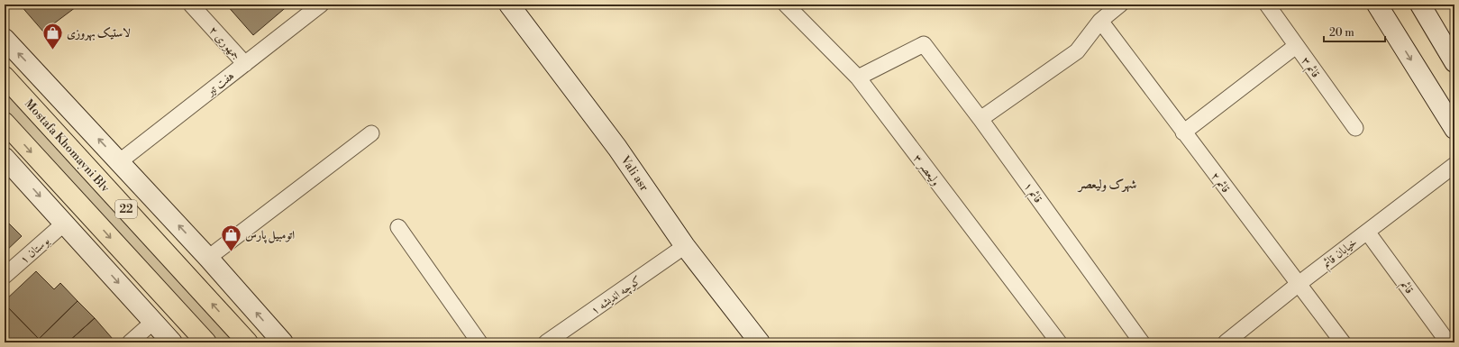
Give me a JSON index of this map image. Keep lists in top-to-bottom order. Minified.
{"streets":{"main road":["Mostafa Khomayni Blv","Vali asr","22"],"street":["جمهوری ۲","قائم ۳","هفت تیر","ولیعصر ۳","قائم ۲","قائم ۱","بوستان ۱","خیابان قائم","قائم","کوچه اندیشه ۱"]},"crossings":[["جمهوری ۲","هفت تیر"],["ولیعصر ۳","قائم ۱"],["Vali asr","کوچه اندیشه ۱"],["قائم ۲","خیابان قائم"],["خیابان قائم","قائم"]],"districts":["شهرک ولیعصر"],"places":{"shop":["لاستیک بهروزی","اتومبیل پارس"]},"scale_bar":"20 m"}
